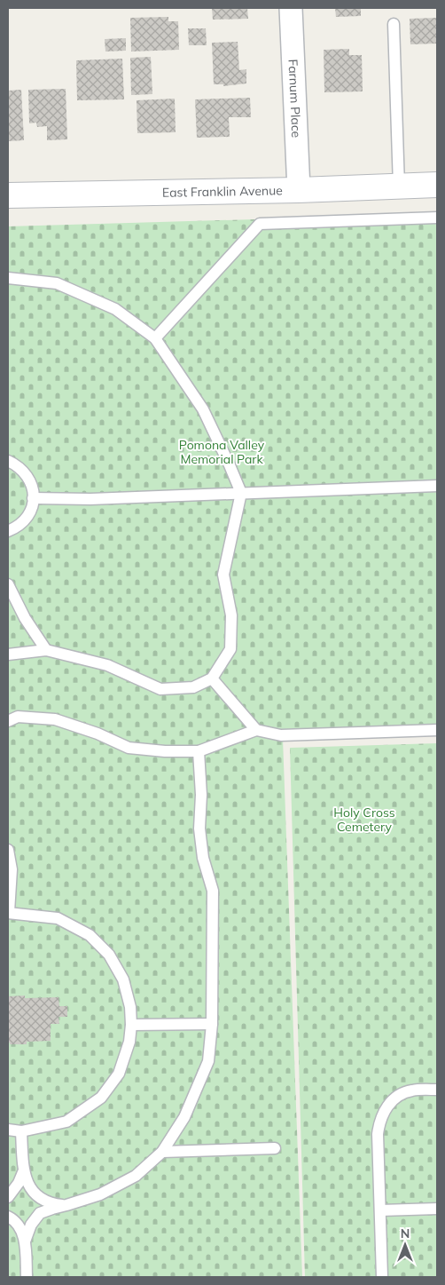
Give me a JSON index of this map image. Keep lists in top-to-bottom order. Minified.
{"streets":{"street":["Farnum Place","East Franklin Avenue"]},"crossings":[["Farnum Place","East Franklin Avenue"]],"parks":["Pomona Valley Memorial Park","Holy Cross Cemetery"],"north":"top"}
